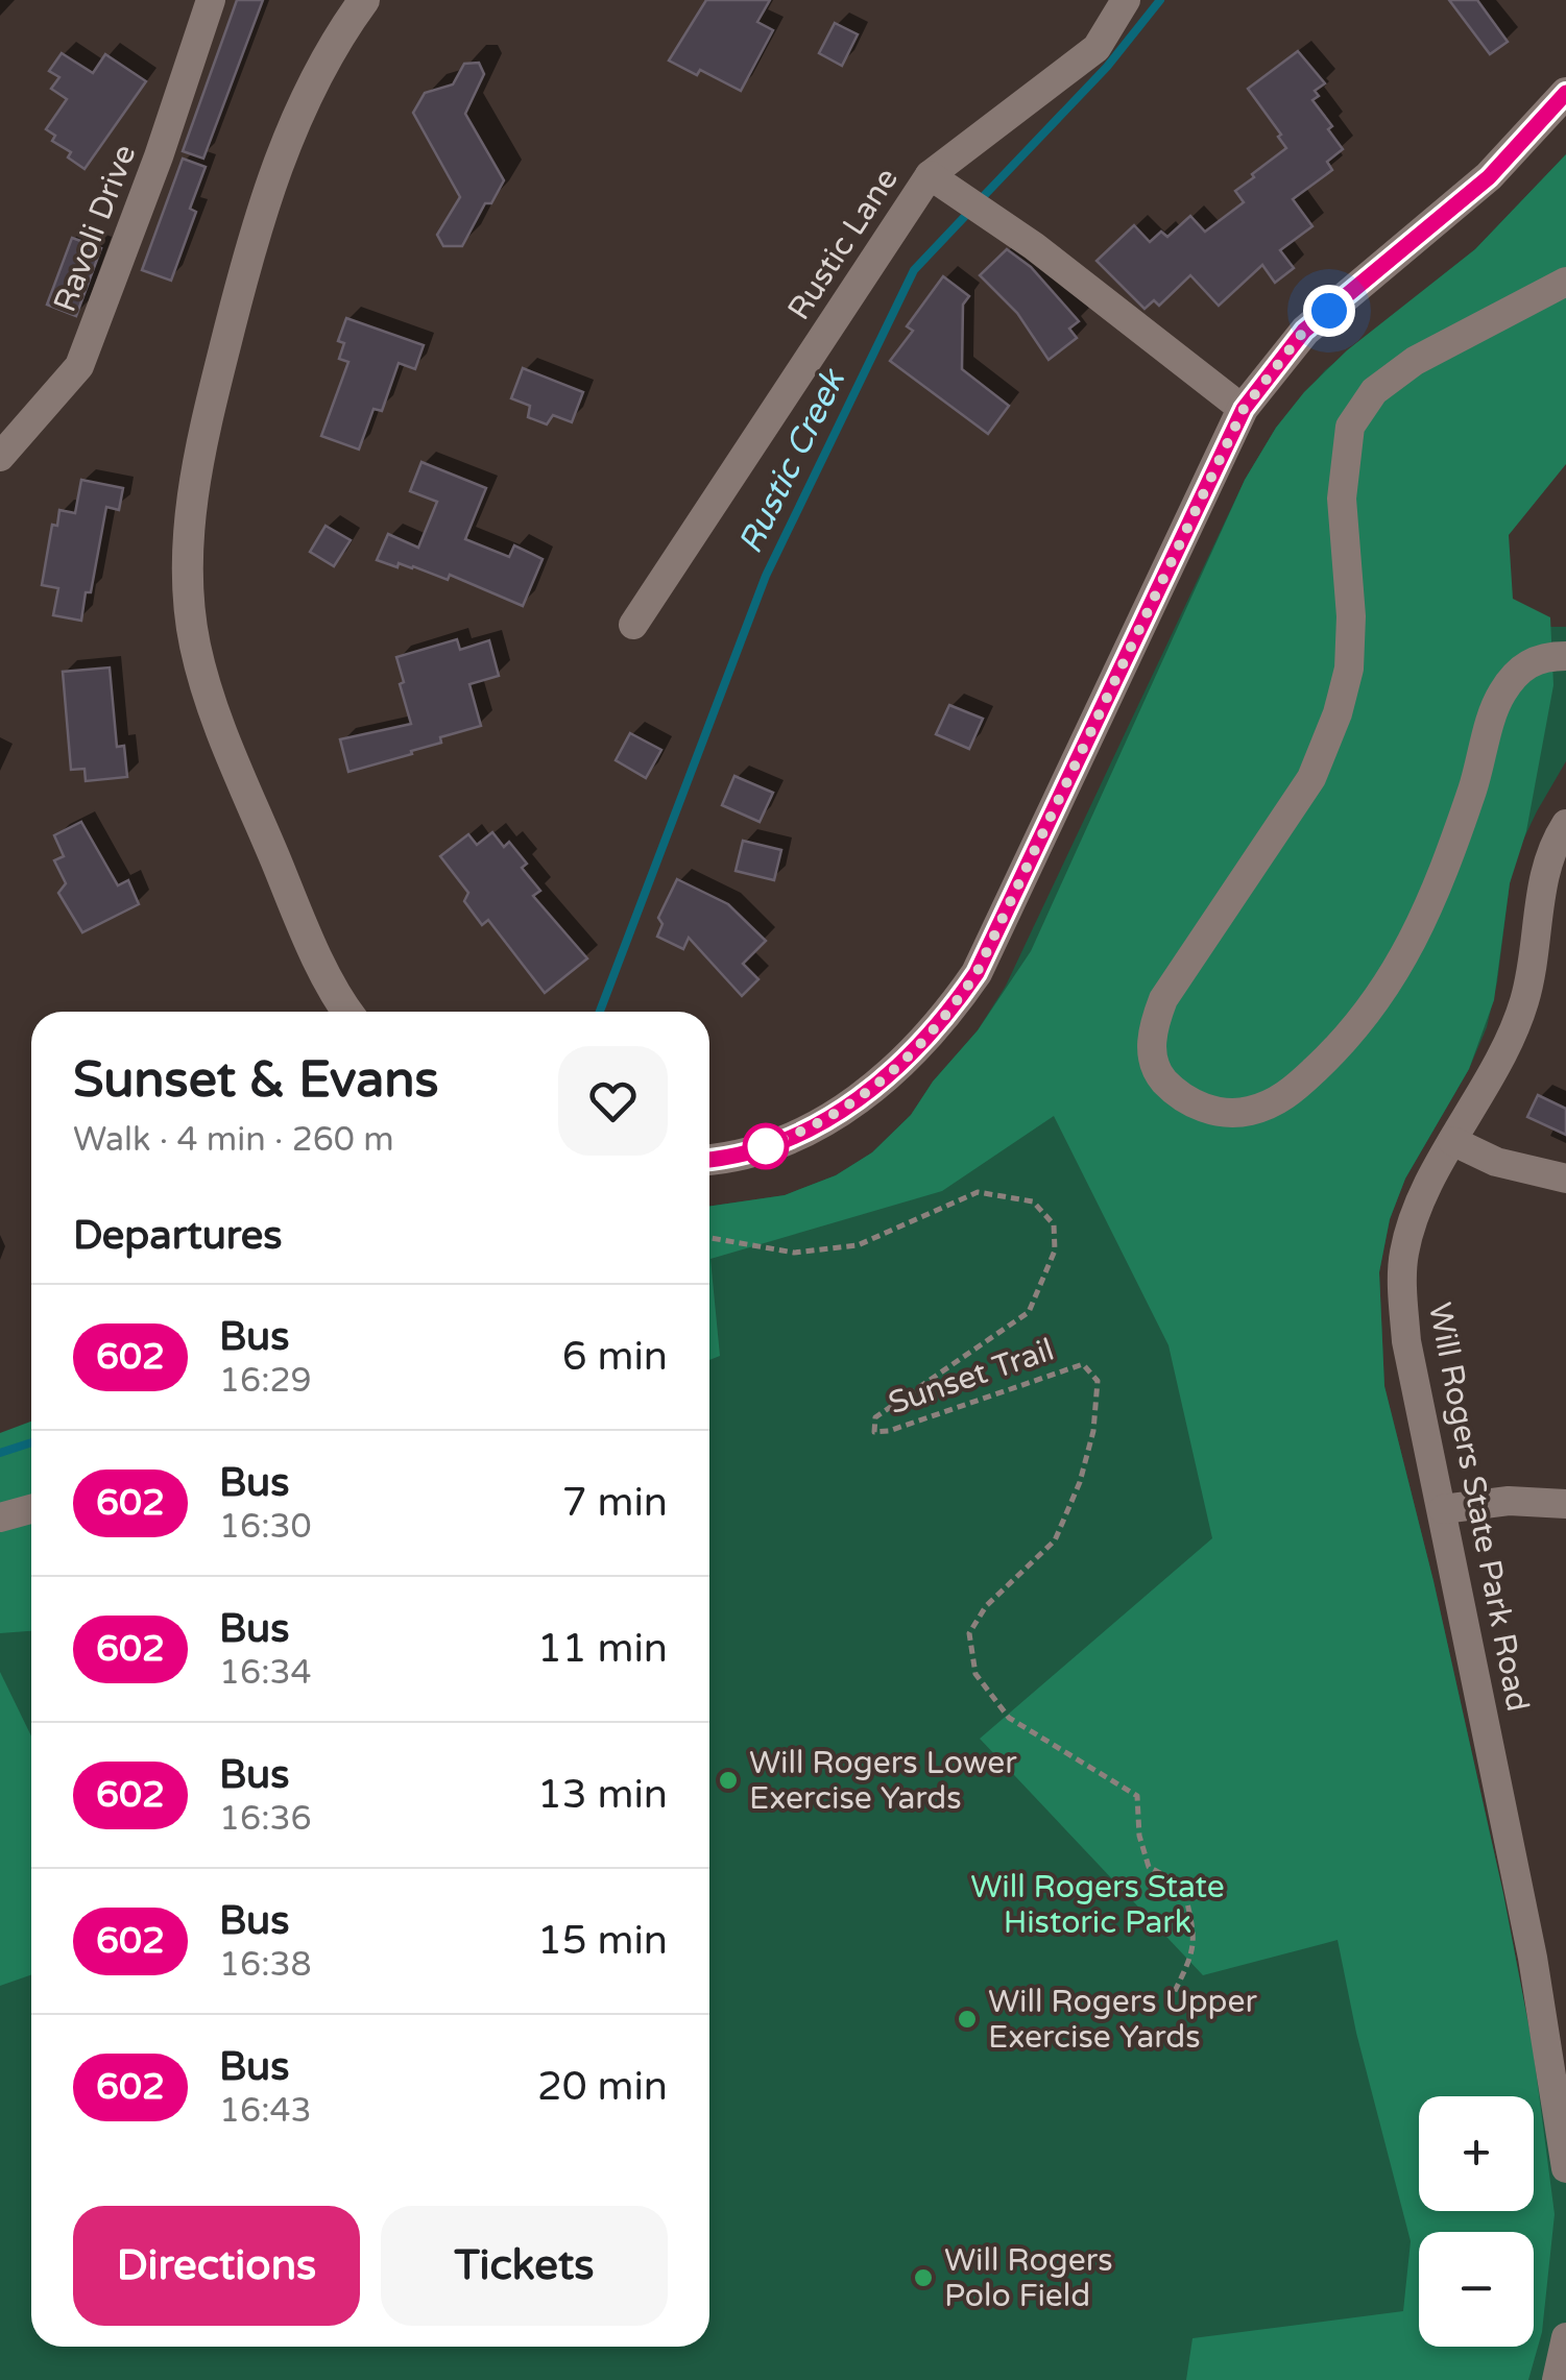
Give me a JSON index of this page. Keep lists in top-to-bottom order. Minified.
{"streets":{"street":["Ravoli Drive","Rustic Lane","Will Rogers State Park Road"],"path":["Sunset Trail"]},"water":["Rustic Creek"],"parks":["Will Rogers State Historic Park"],"places":["Will Rogers Lower Exercise Yards","Will Rogers Upper Exercise Yards","Will Rogers Polo Field"],"lines":["bus line 602"],"page":{"heading":[["Sunset & Evans","Walk · 4 min · 260 m"],"Departures"],"list":[{"mark":"602","name":"Bus","note":"16:29","value":"6 min"},{"mark":"602","name":"Bus","note":"16:30","value":"7 min"},{"mark":"602","name":"Bus","note":"16:34","value":"11 min"},{"mark":"602","name":"Bus","note":"16:36","value":"13 min"},{"mark":"602","name":"Bus","note":"16:38","value":"15 min"},{"mark":"602","name":"Bus","note":"16:43","value":"20 min"}],"map_buttons":["+","−"],"buttons":["Directions","Tickets"]}}
